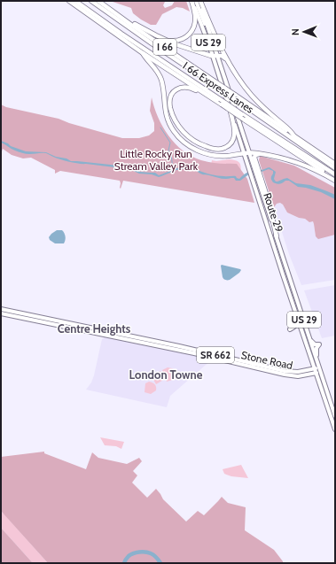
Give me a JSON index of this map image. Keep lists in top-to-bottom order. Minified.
{"streets":{"highway":["I 66","I 66 Express Lanes"],"main road":["US 29","Route 29","SR 662","Stone Road"]},"crossings":[["Route 29","Stone Road"]],"districts":["Centre Heights","London Towne"],"parks":["Little Rocky Run Stream Valley Park"],"north":"left"}
